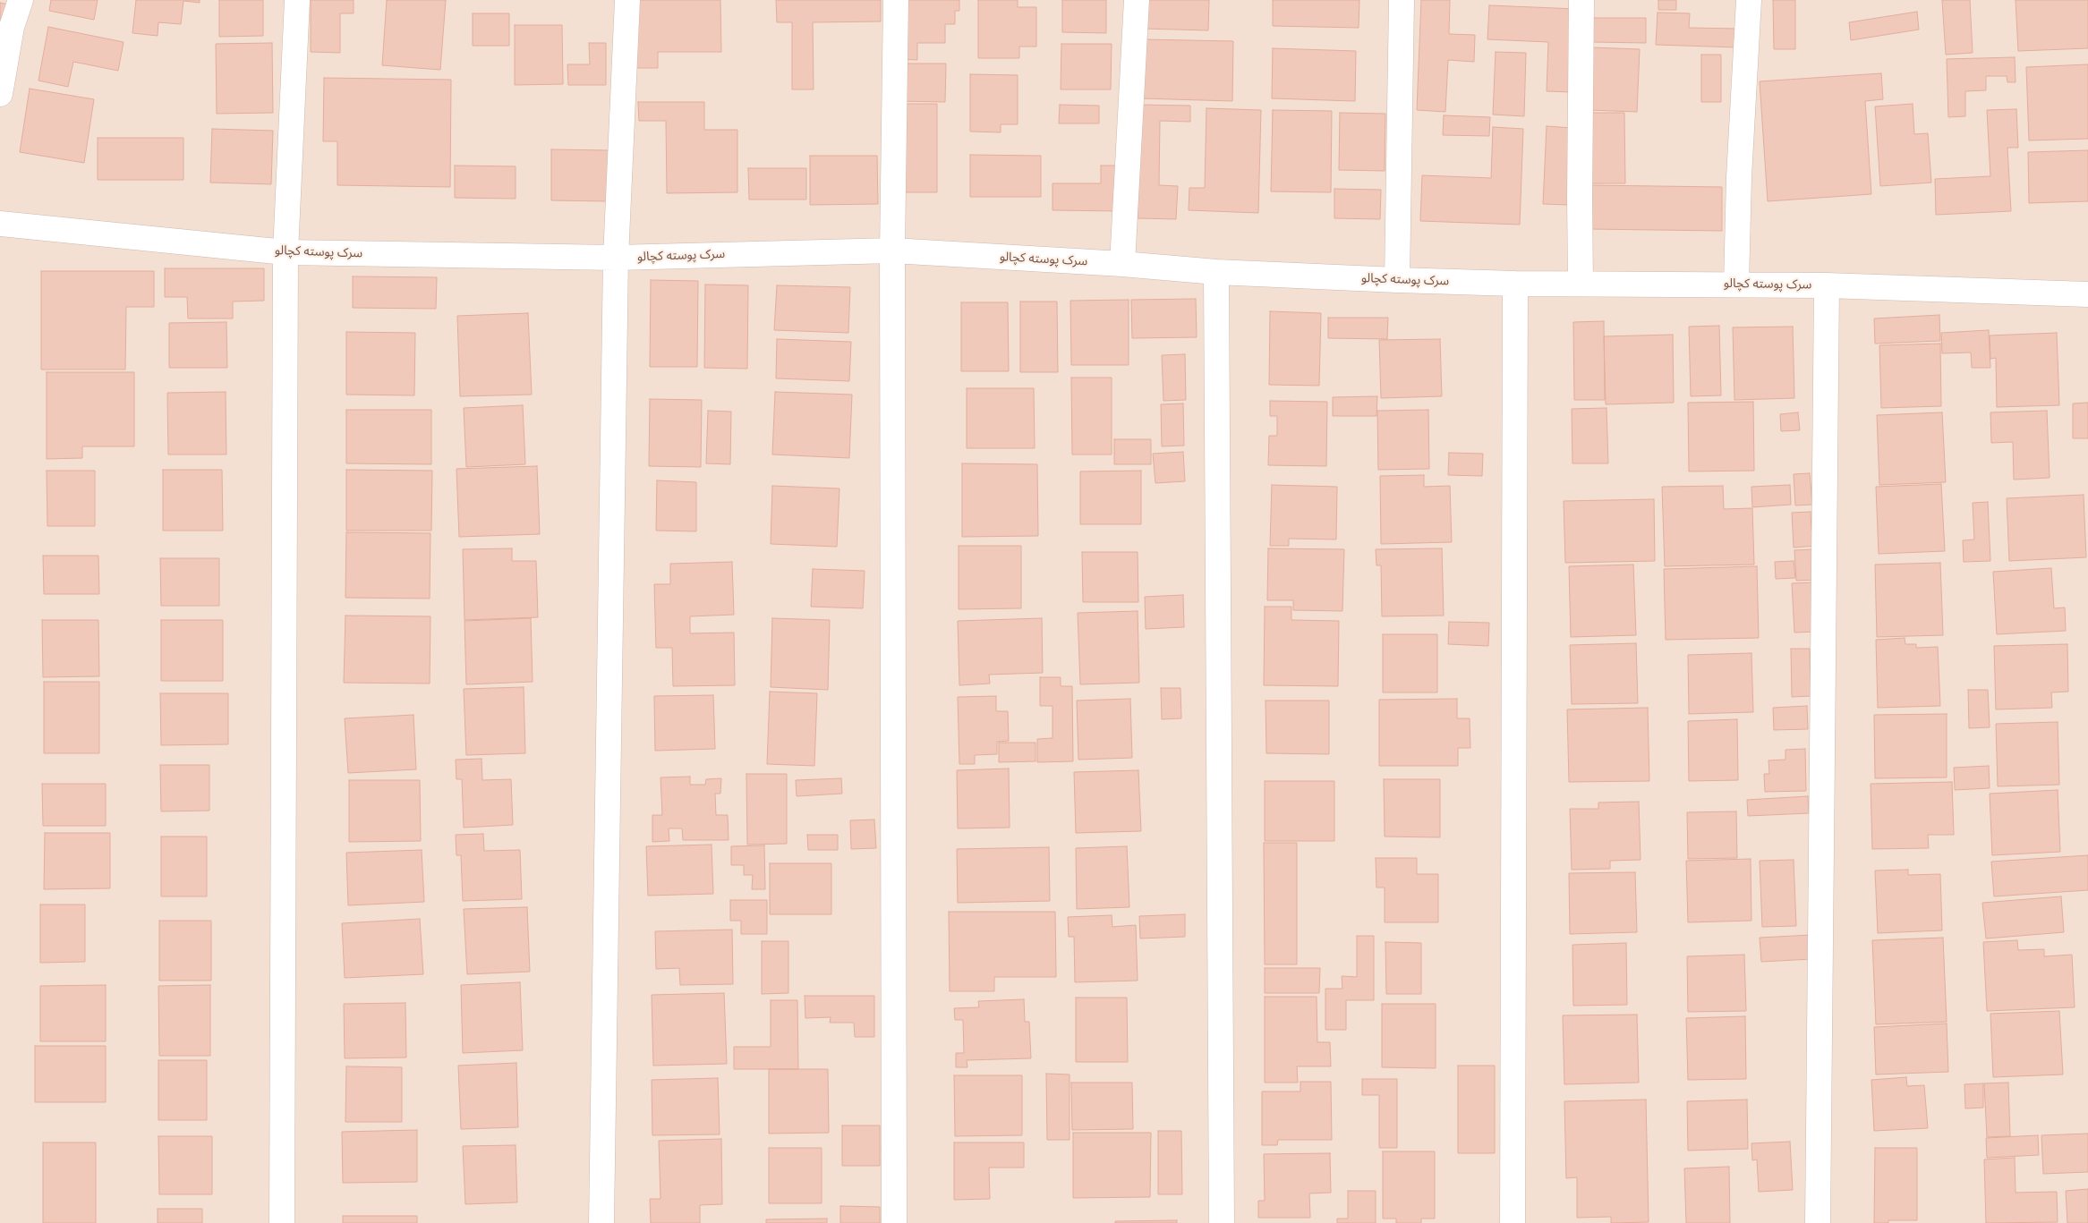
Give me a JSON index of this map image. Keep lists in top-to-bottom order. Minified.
{"streets":{"street":["سرک پوسته کچالو"]}}
